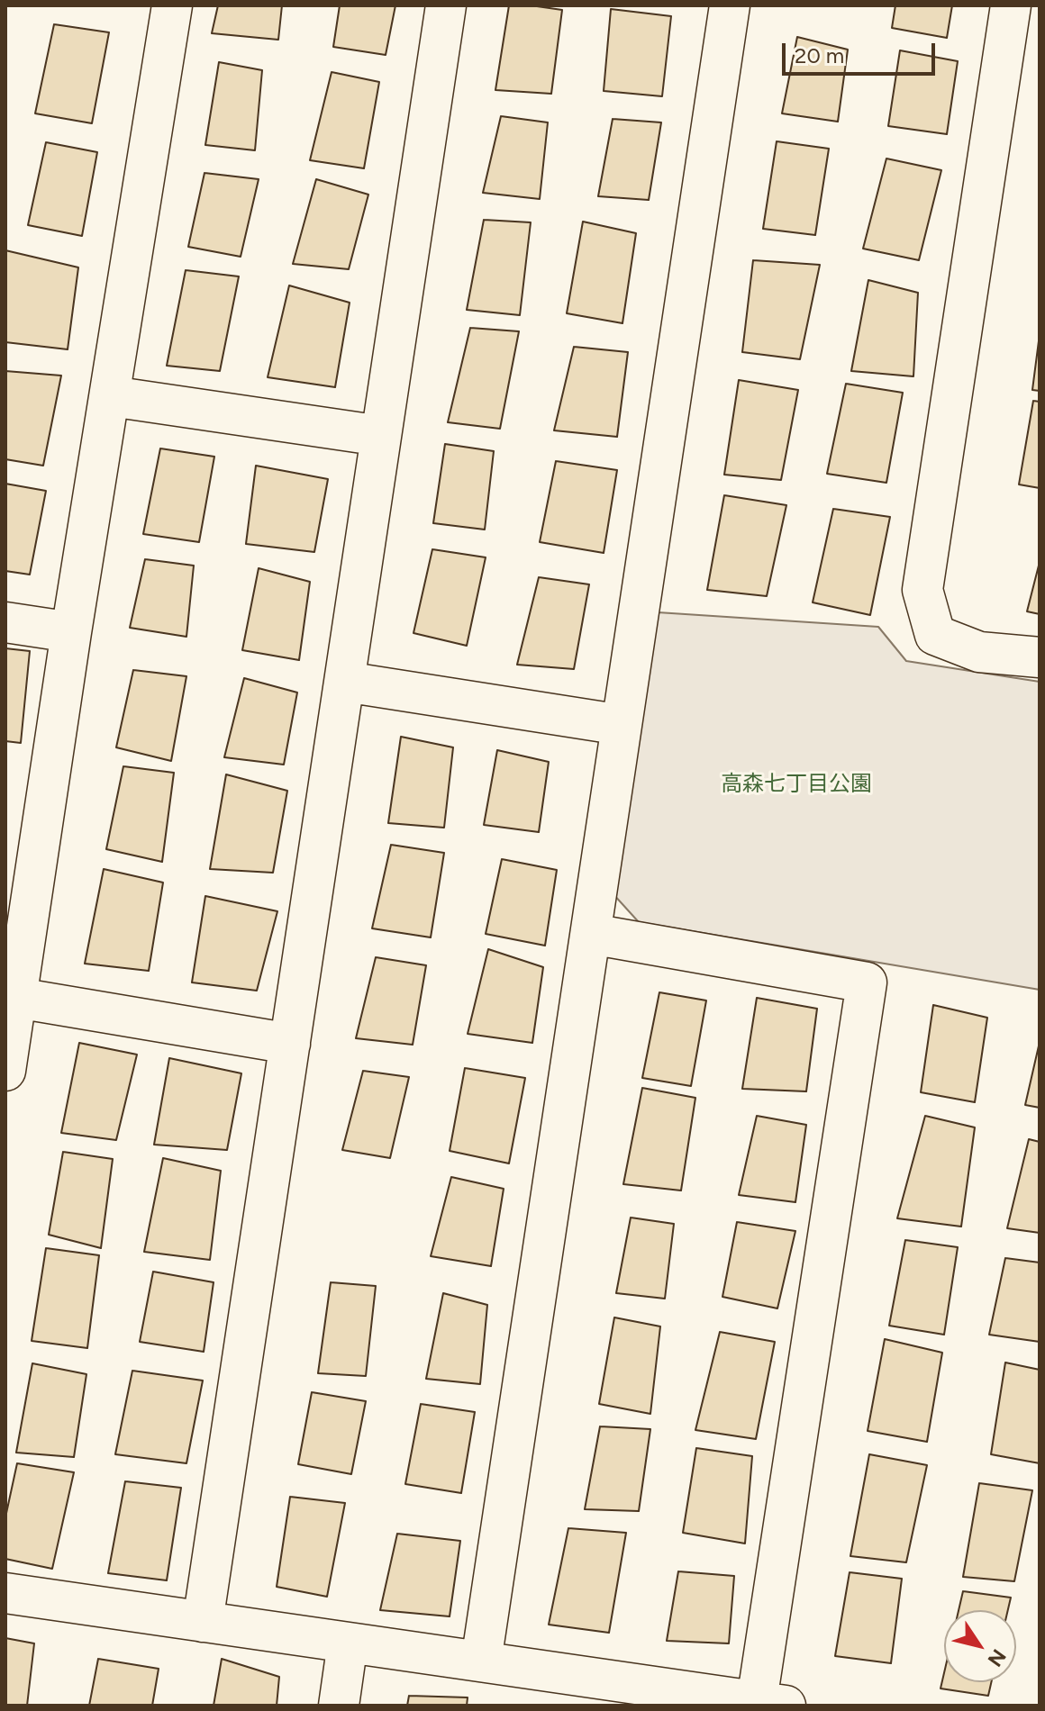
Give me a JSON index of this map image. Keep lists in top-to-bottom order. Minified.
{"parks":["高森七丁目公園"],"scale_bar":"20 m","north":"bottom right"}
